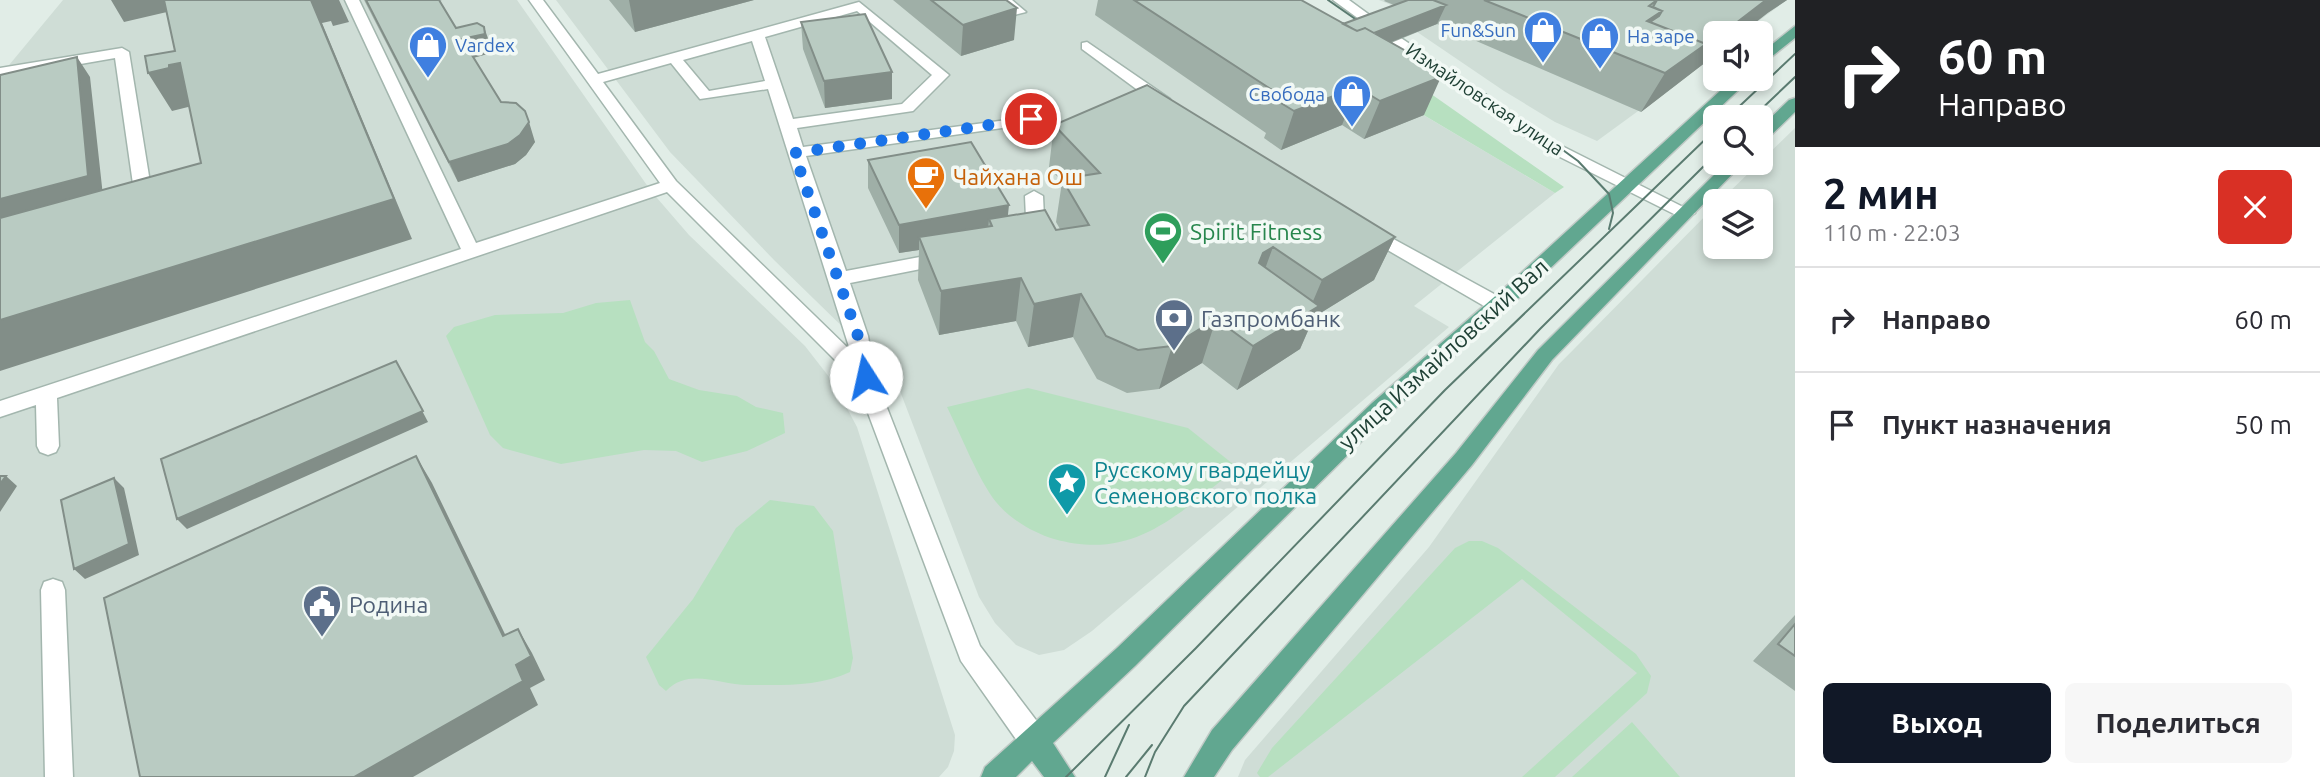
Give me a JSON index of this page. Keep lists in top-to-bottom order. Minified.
{"streets":{"main road":["улица Измайловский Вал"],"street":["Измайловская улица"]},"crossings":[["Измайловская улица","улица Измайловский Вал"]],"places":{"shop":["Fun&Sun","На заре","Vardex","Свобода"],"cafe":["Чайхана Ош"],"sports":["Spirit Fitness"],"bank":["Газпромбанк"],"place":["Русскому гвардейцу Семеновского полка"],"public building":["Родина"]},"page":{"turn":["60 m","Направо"],"heading":["2 мин","110 m · 22:03"],"list":[{"name":"Направо","value":"60 m"},{"name":"Пункт назначения","value":"50 m"}],"buttons":["Выход","Поделиться"]}}
